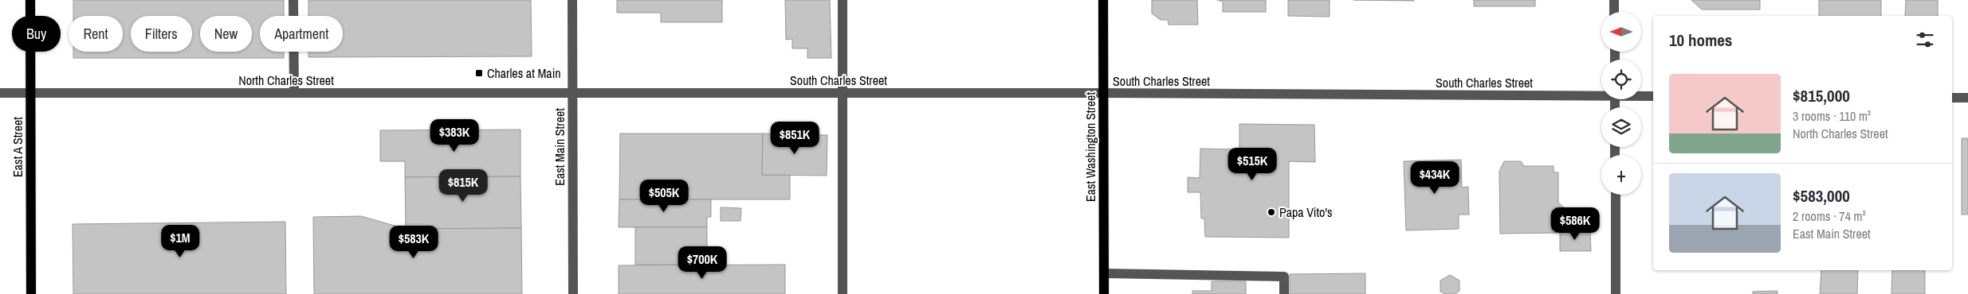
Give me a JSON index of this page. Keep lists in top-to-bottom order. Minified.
{"streets":{"main road":["East A Street","East Washington Street"],"street":["North Charles Street","South Charles Street","East Main Street"]},"crossings":[["North Charles Street","South Charles Street"],["North Charles Street","East A Street"],["North Charles Street","East Main Street"],["South Charles Street","East Main Street"],["South Charles Street","East Washington Street"]],"places":{"transit":["Charles at Main"],"other":["Papa Vito's"]},"north":"left","page":{"map_buttons":"+","chip":["Buy","Rent","Filters","New","Apartment"],"heading":"10 homes","list":[{"name":"$815,000","note":"3 rooms · 110 m² · North Charles Street"},{"name":"$583,000","note":"2 rooms · 74 m² · East Main Street"}],"price":["$383K","$851K","$515K","$434K","$815K","$505K","$586K","$1M","$583K","$700K"]}}
